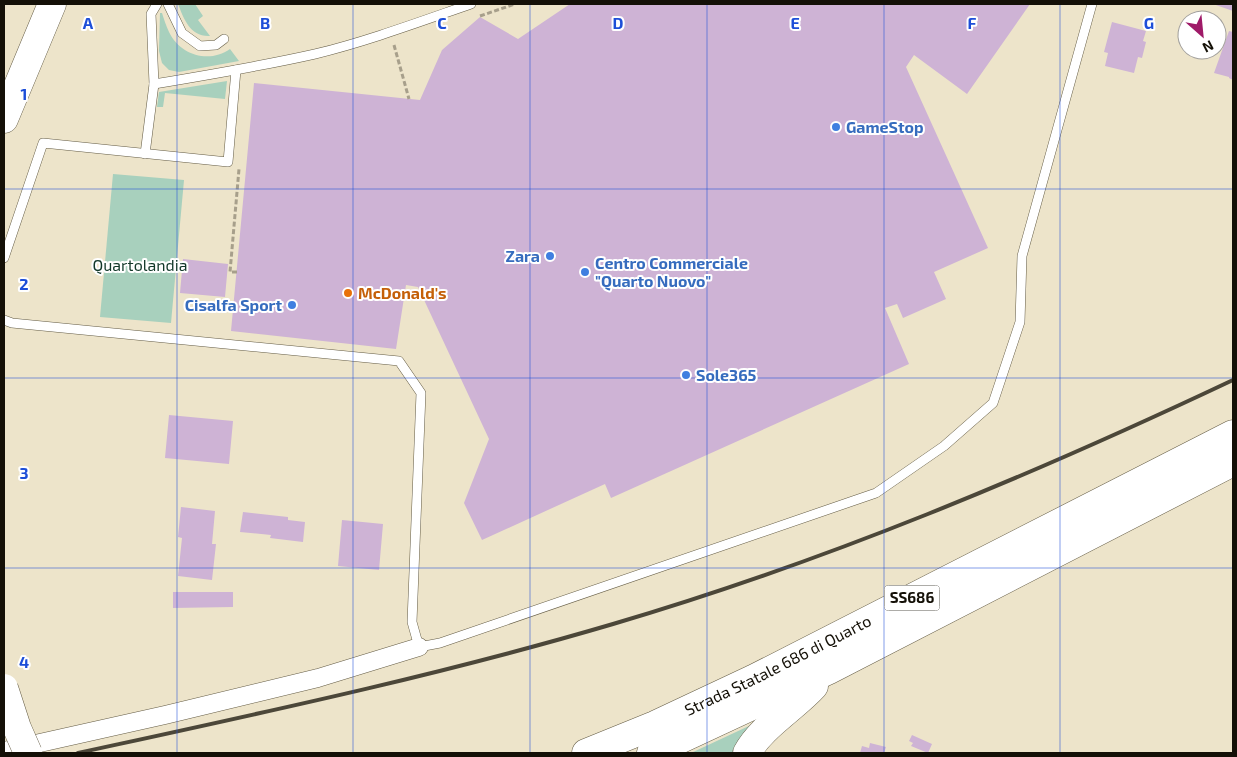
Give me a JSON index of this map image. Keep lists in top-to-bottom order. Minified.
{"streets":{"highway":["SS686","Strada Statale 686 di Quarto"]},"parks":["Quartolandia"],"places":["GameStop","Zara","Centro Commerciale \"Quarto Nuovo\"","McDonald's","Cisalfa Sport","Sole365"],"north":"bottom right","grid":{"columns":["A","B","C","D","E","F","G"],"rows":["1","2","3","4"]}}
